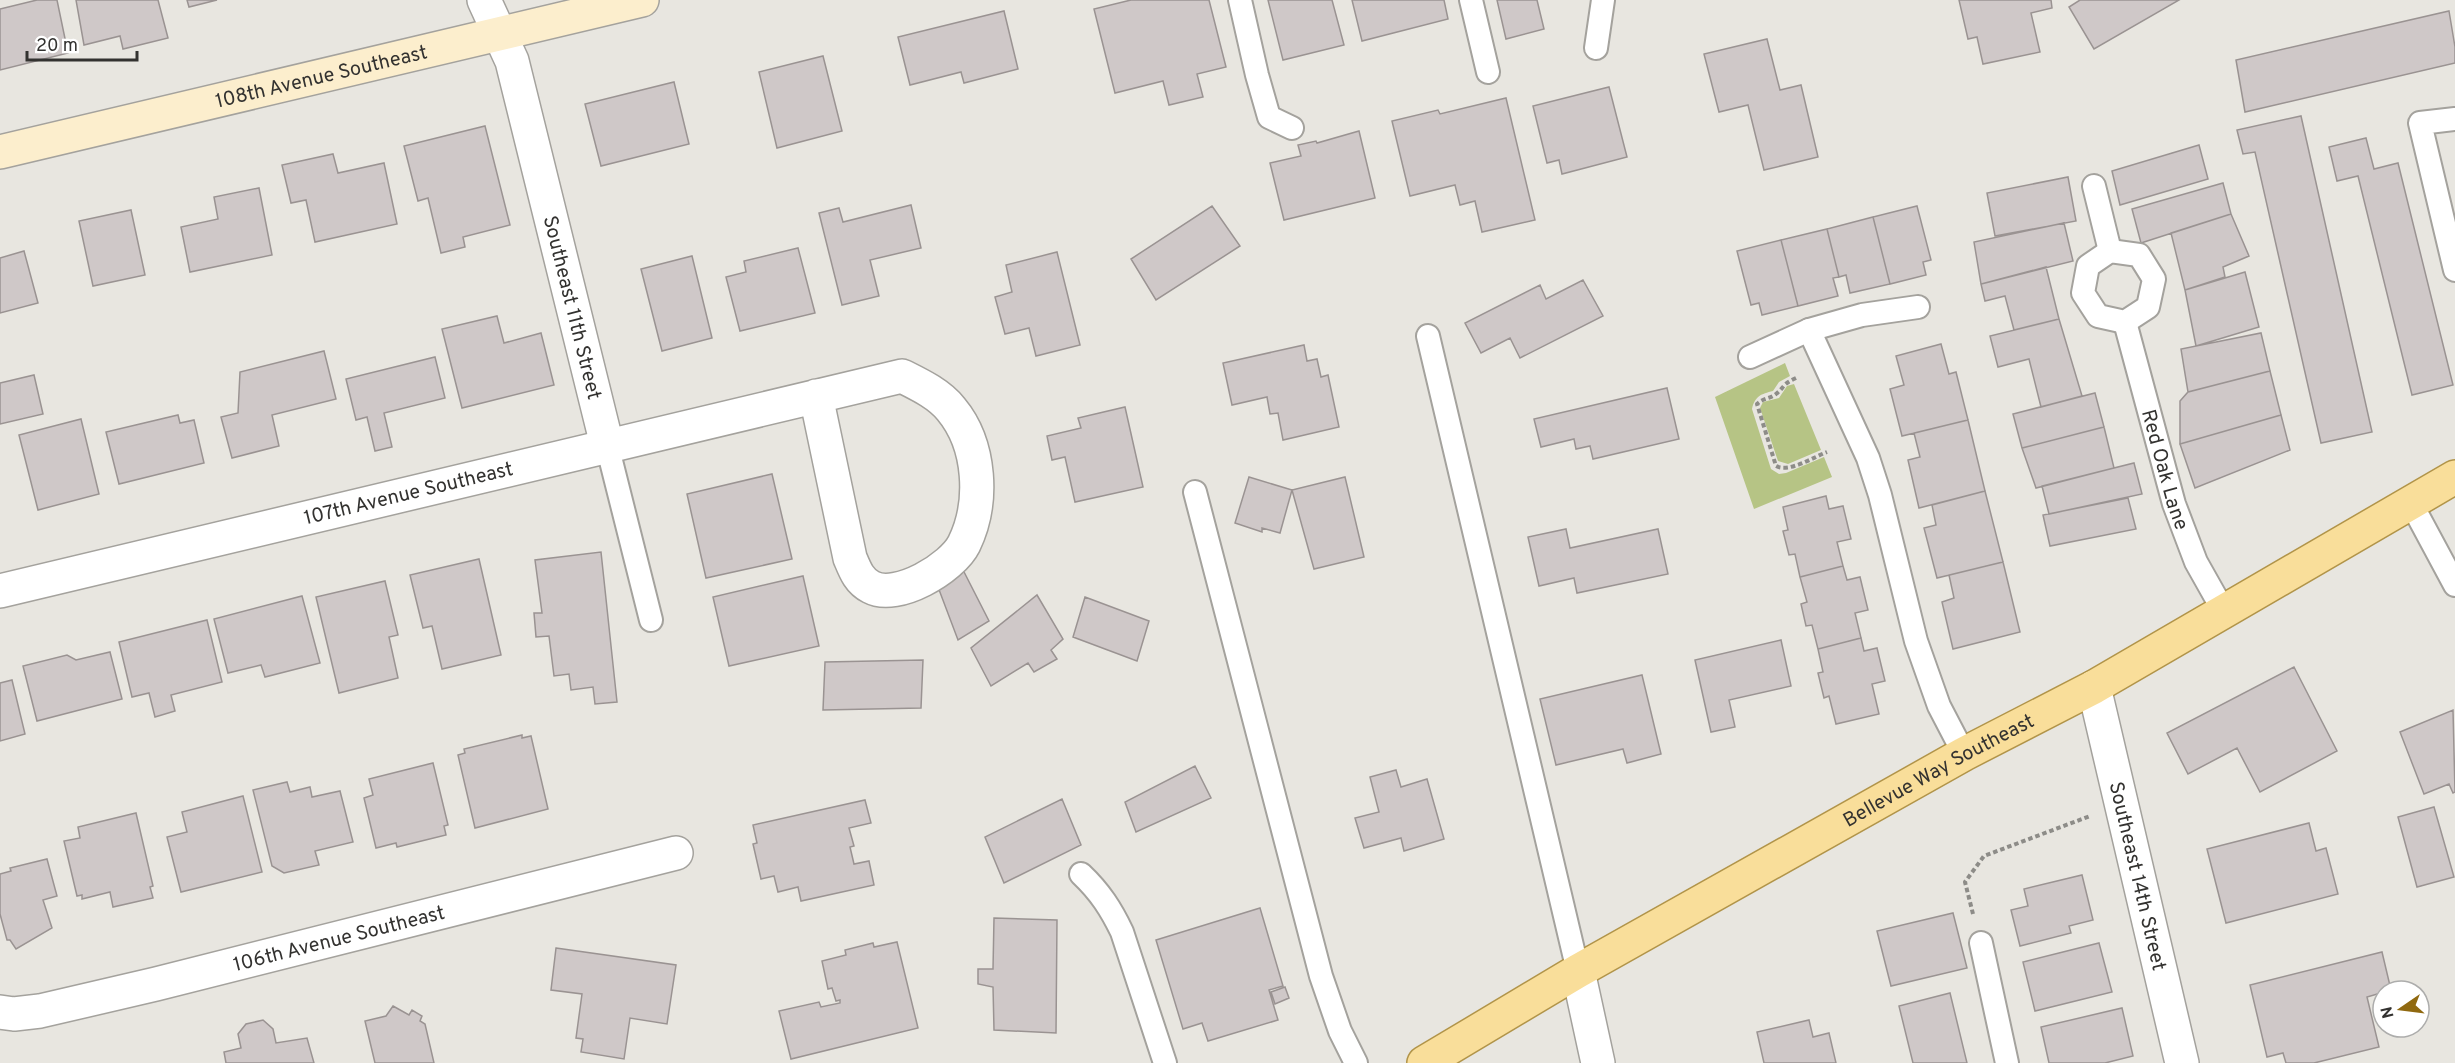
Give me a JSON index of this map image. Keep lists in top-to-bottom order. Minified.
{"streets":{"main road":["Bellevue Way Southeast"],"street":["108th Avenue Southeast","Southeast 11th Street","107th Avenue Southeast","Southeast 14th Street","106th Avenue Southeast"],"lane":["Red Oak Lane"]},"crossings":[["108th Avenue Southeast","Southeast 11th Street"],["Southeast 11th Street","107th Avenue Southeast"],["Red Oak Lane","Bellevue Way Southeast"],["Bellevue Way Southeast","Southeast 14th Street"]],"scale_bar":"20 m","north":"left"}
